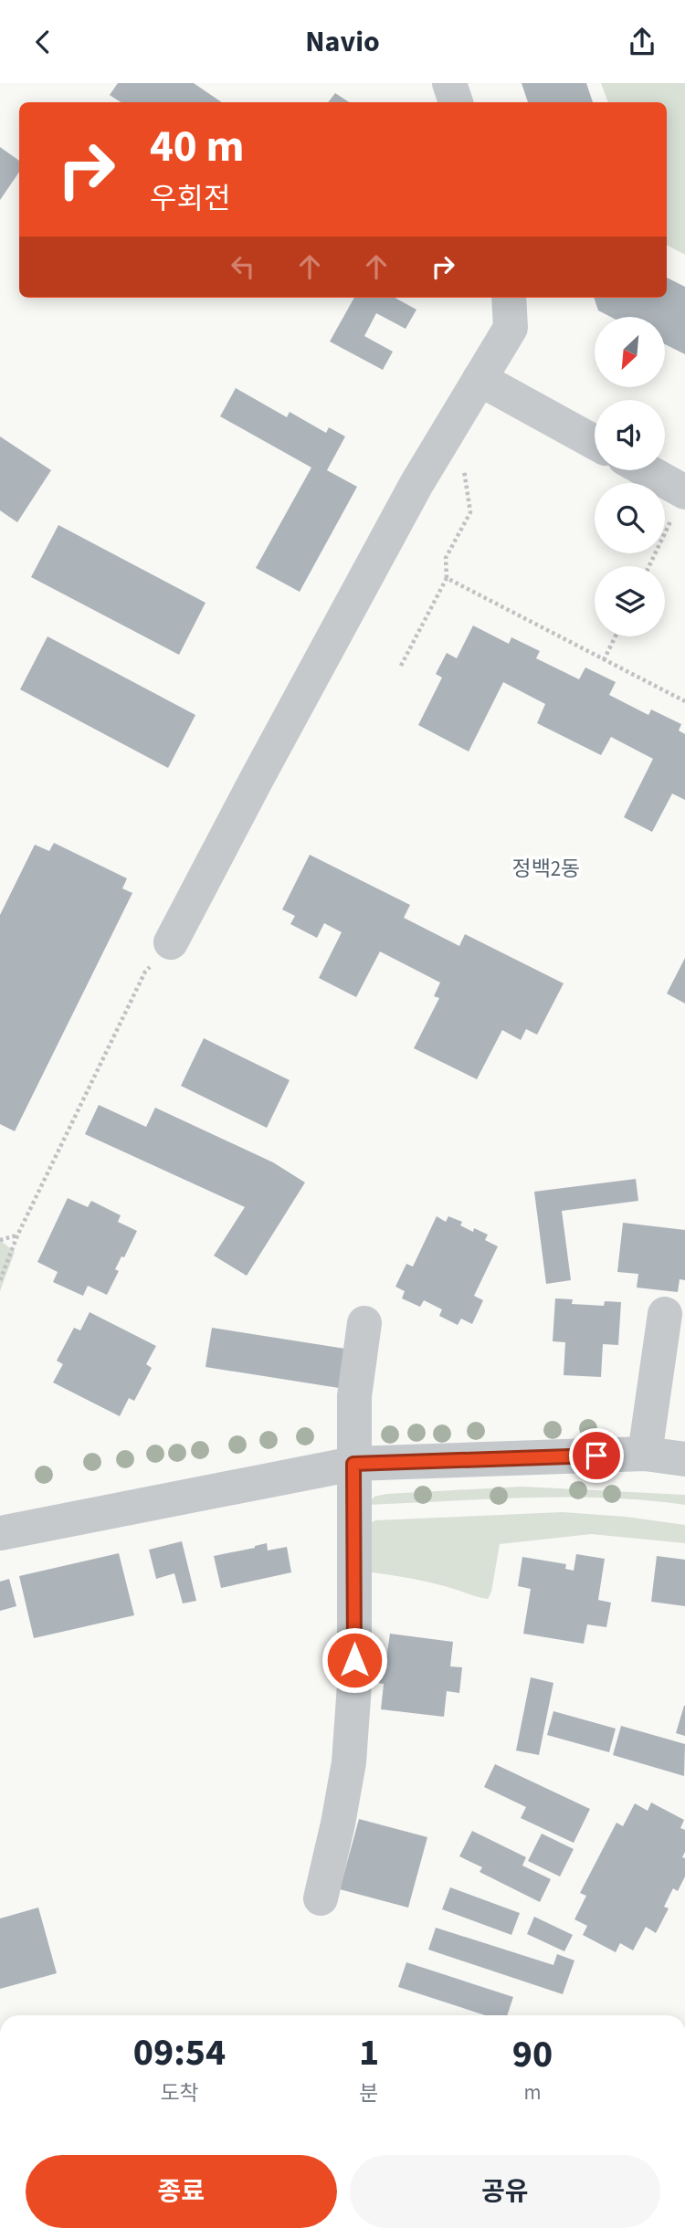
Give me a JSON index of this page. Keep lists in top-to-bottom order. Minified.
{"districts":["정백2동"],"north":"bottom left","page":{"header":"Navio","turn":["40 m","우회전"],"eta":["09:54","도착","1","분","90","m"],"buttons":["종료","공유"]}}
